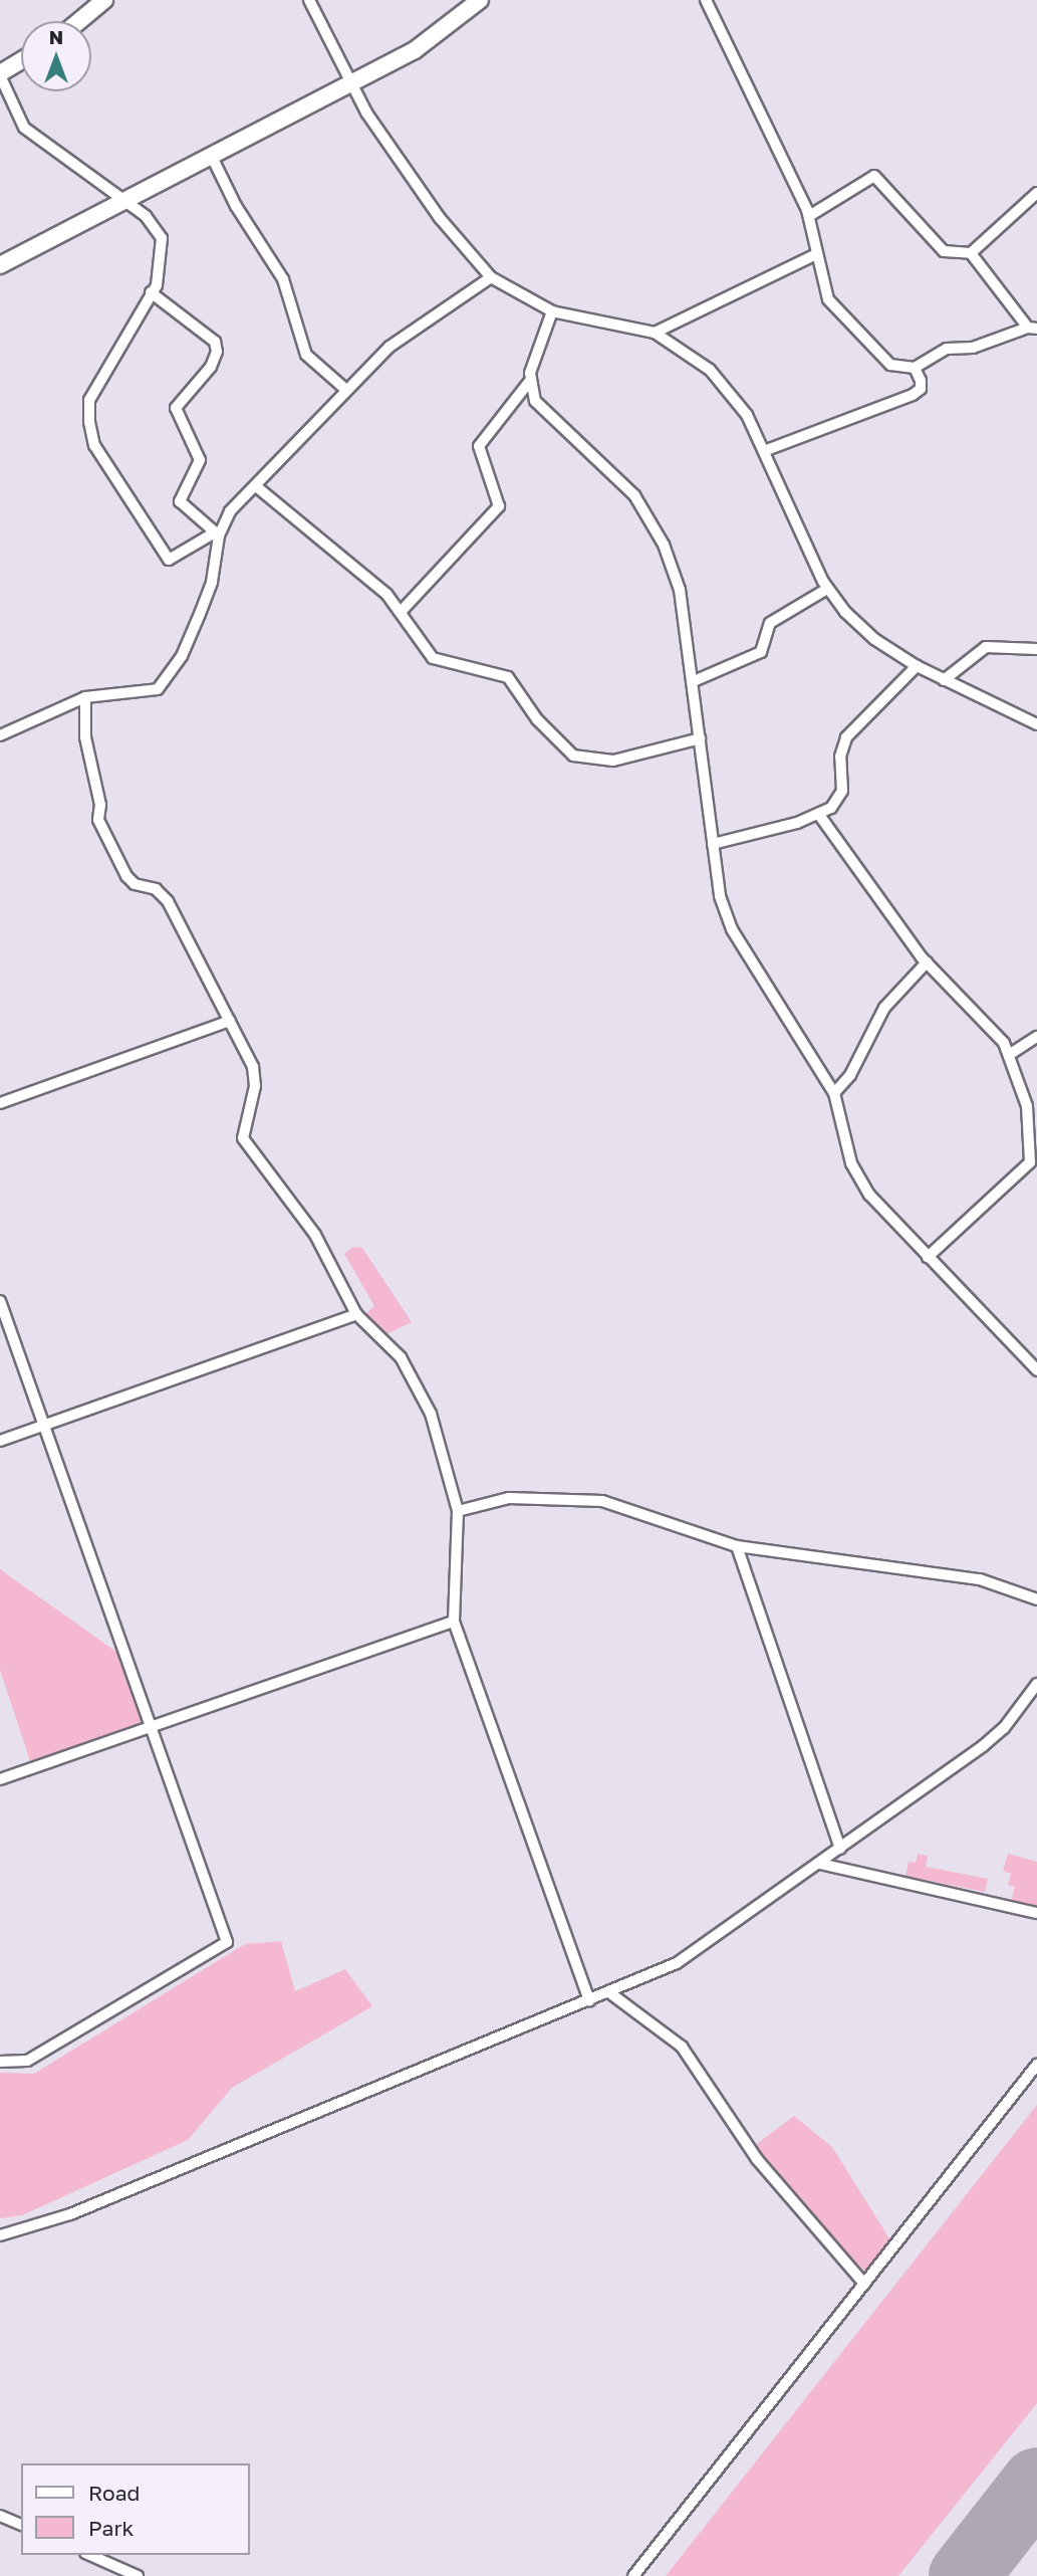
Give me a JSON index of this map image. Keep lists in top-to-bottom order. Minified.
{"legend":["Road","Park"],"north":"top"}
